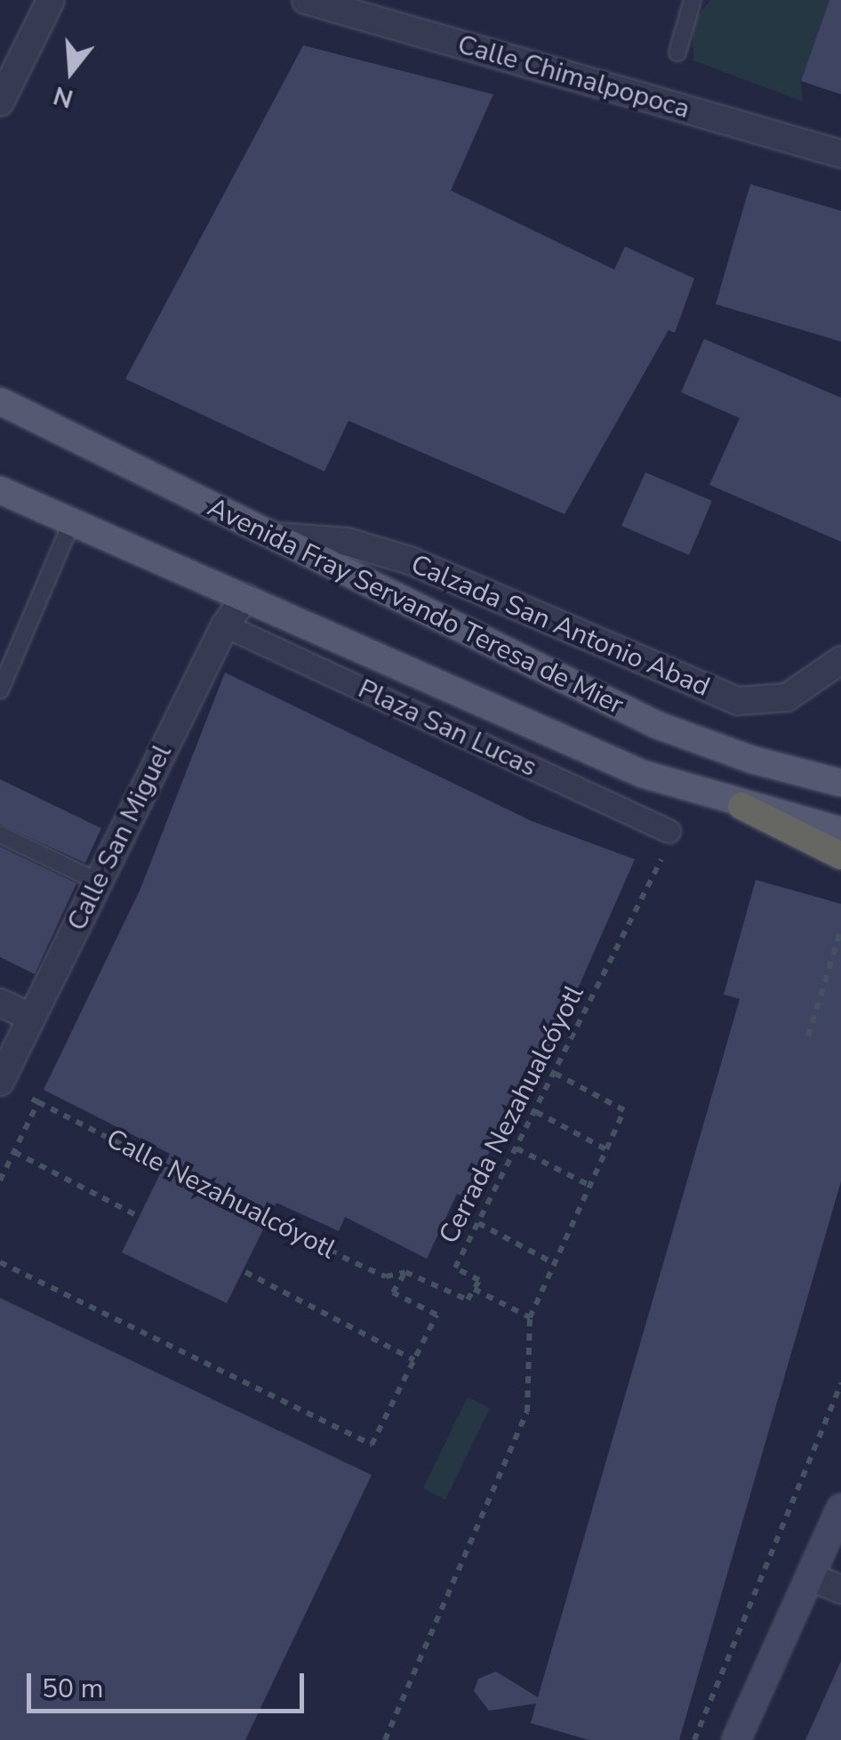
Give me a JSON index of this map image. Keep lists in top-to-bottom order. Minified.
{"streets":{"main road":["Avenida Fray Servando Teresa de Mier"],"street":["Calle Chimalpopoca","Calzada San Antonio Abad","Plaza San Lucas","Calle San Miguel"],"path":["Cerrada Nezahualcóyotl","Calle Nezahualcóyotl"]},"crossings":[["Avenida Fray Servando Teresa de Mier","Calzada San Antonio Abad"],["Avenida Fray Servando Teresa de Mier","Calle San Miguel"],["Plaza San Lucas","Calle San Miguel"],["Plaza San Lucas","Cerrada Nezahualcóyotl"]],"scale_bar":"50 m","north":"bottom"}
